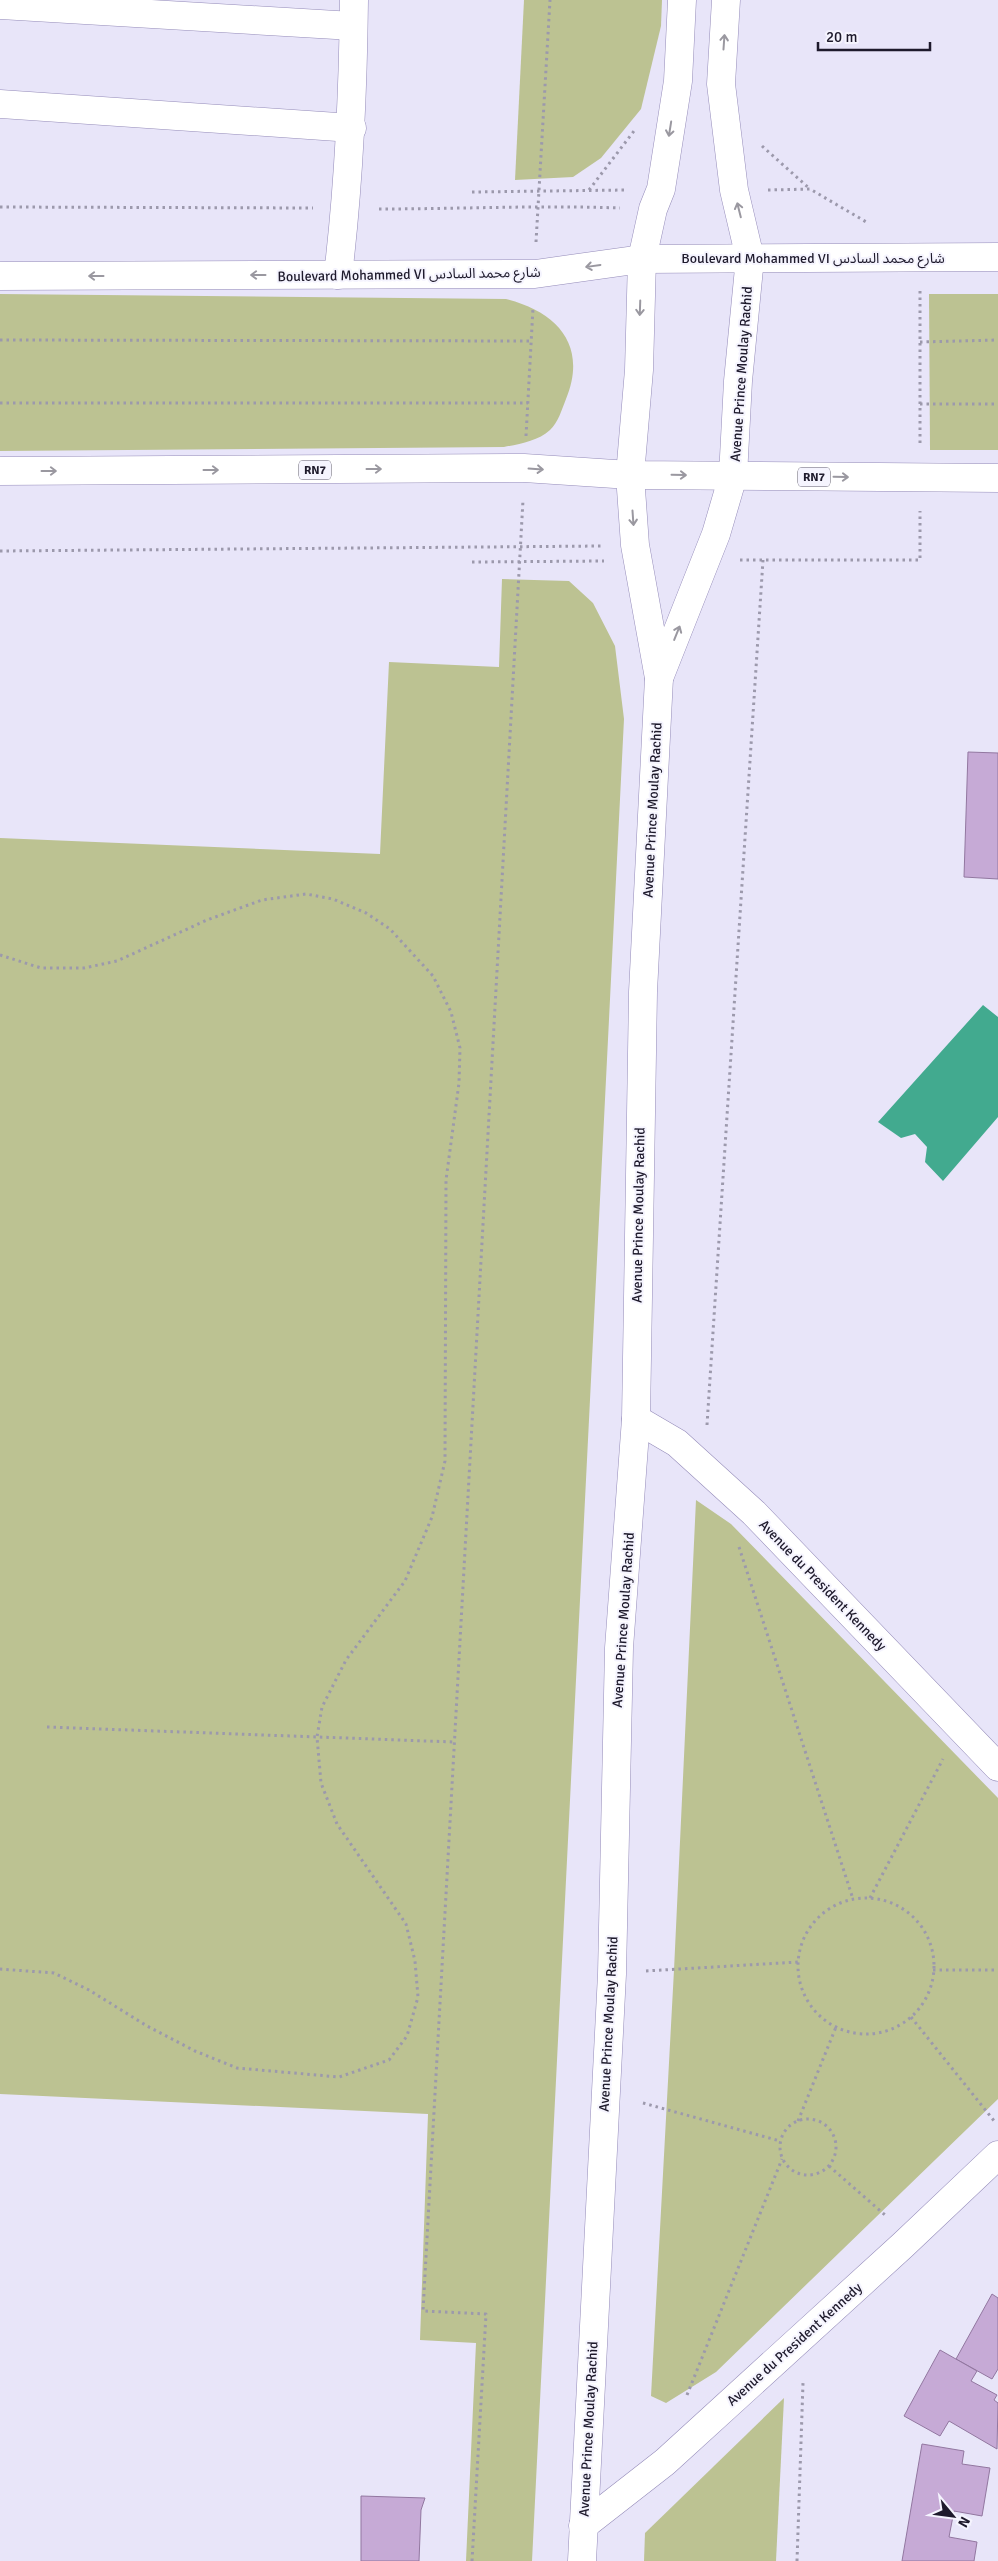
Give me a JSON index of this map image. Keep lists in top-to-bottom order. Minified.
{"streets":{"street":["Boulevard Mohammed VI شارع محمد السادس","Avenue Prince Moulay Rachid","RN7","Avenue du President Kennedy"]},"crossings":[["Boulevard Mohammed VI شارع محمد السادس","Avenue Prince Moulay Rachid"],["Avenue Prince Moulay Rachid","RN7"],["Avenue Prince Moulay Rachid","Avenue du President Kennedy"]],"scale_bar":"20 m","north":"bottom right"}
